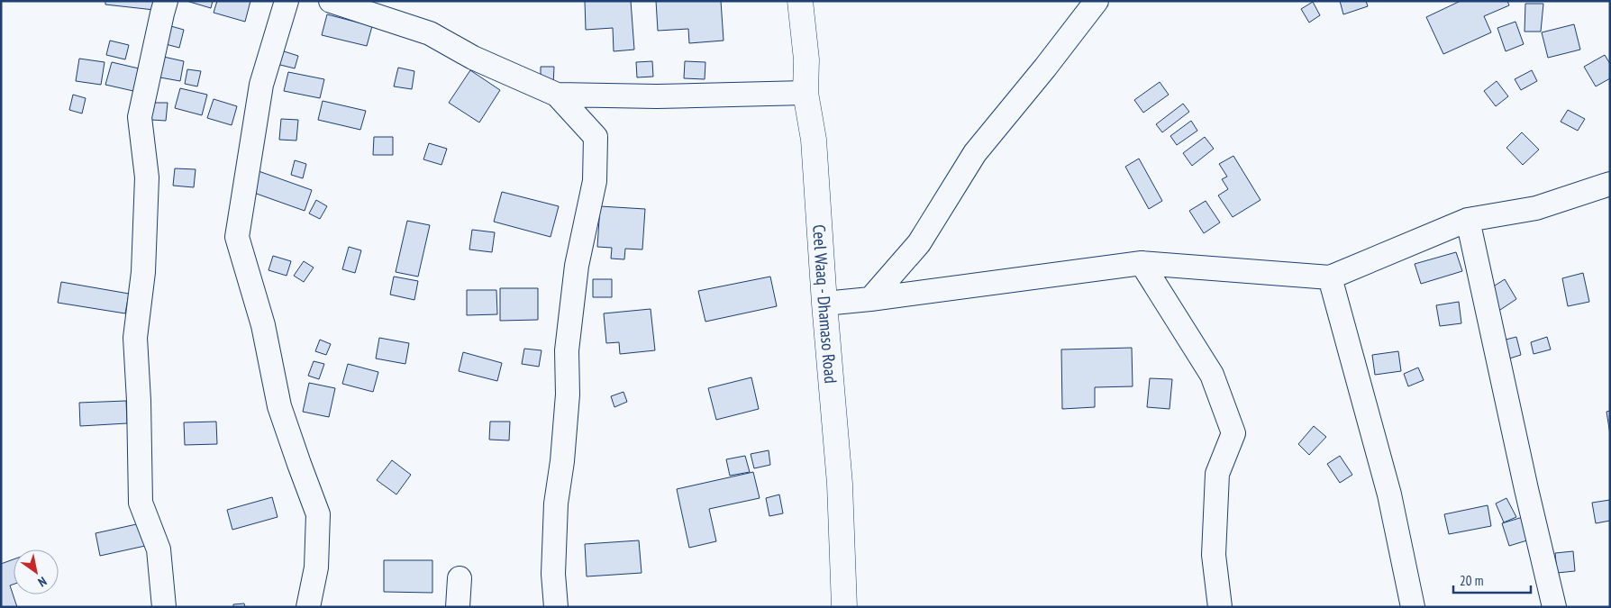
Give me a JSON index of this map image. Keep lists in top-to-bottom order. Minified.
{"streets":{"main road":["Ceel Waaq - Dhamaso Road"]},"scale_bar":"20 m","north":"bottom right"}
